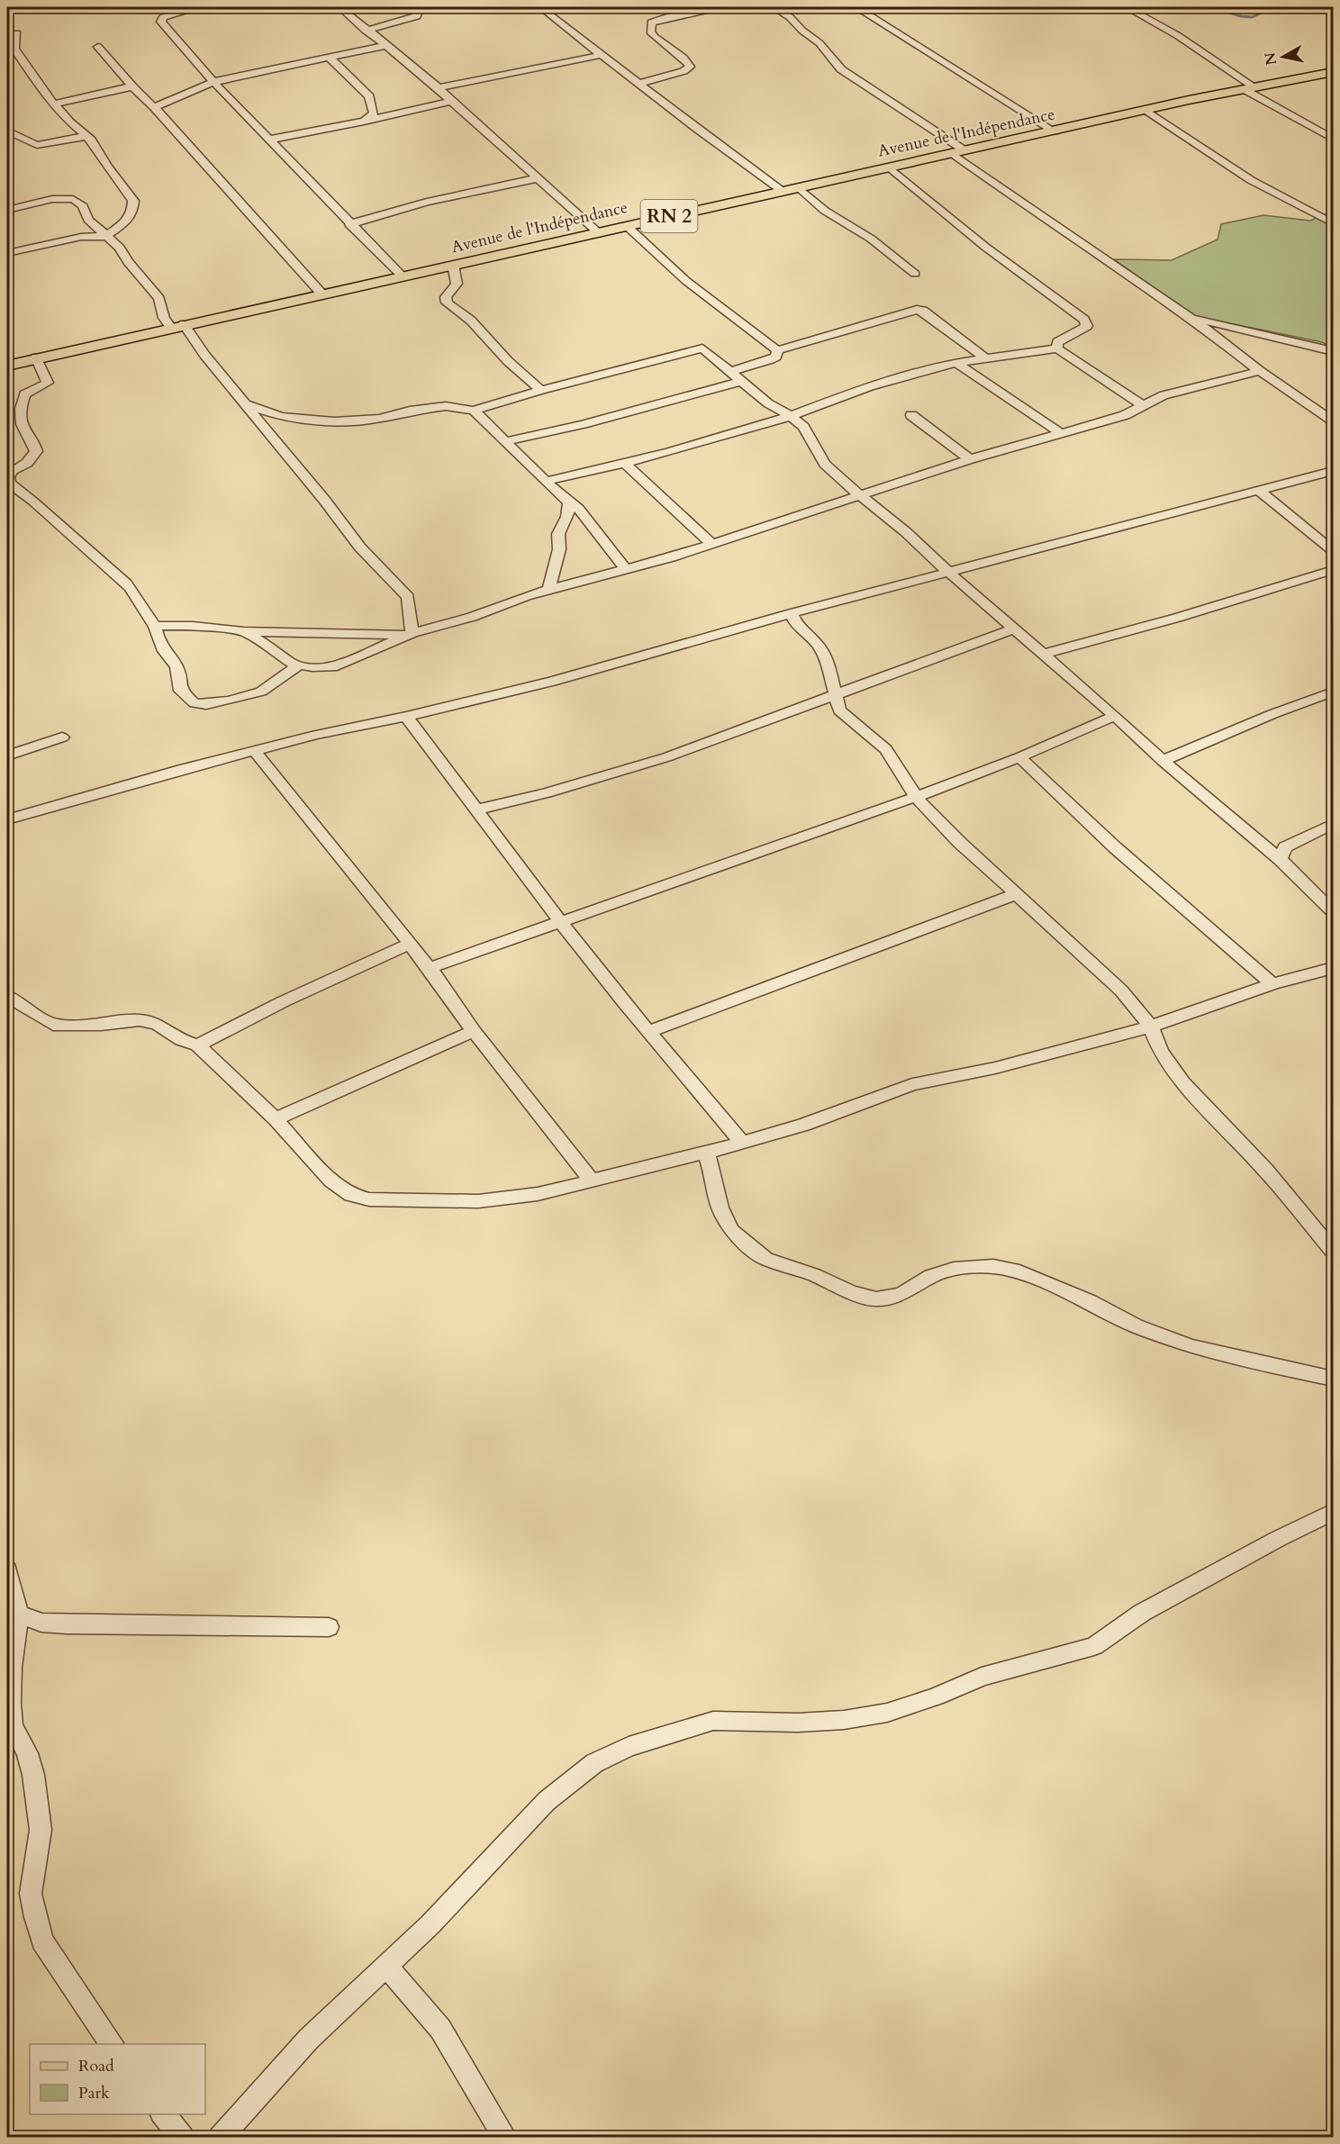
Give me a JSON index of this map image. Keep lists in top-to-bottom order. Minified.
{"streets":{"main road":["Avenue de l'Indépendance","RN 2"]},"legend":["Road","Park"],"north":"left"}
